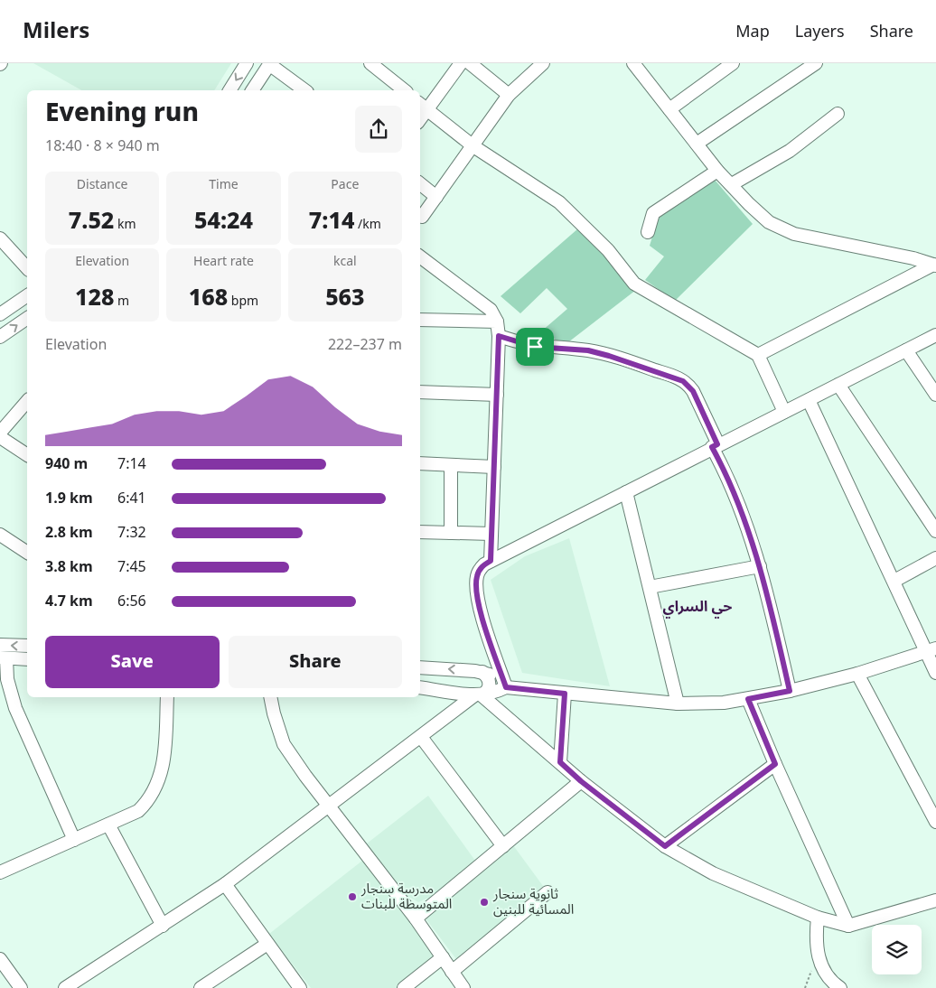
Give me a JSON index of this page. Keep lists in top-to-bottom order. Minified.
{"districts":["حي السراي"],"places":["مدرسة سنجار المتوسطة للبنات","ثانوية سنجار المسائية للبنين"],"page":{"header":"Milers","nav":["Map","Layers","Share"],"heading":["Evening run","18:40 · 8 × 940 m"],"stats":[["Distance","7.52 km"],["Time","54:24"],["Pace","7:14 /km"],["Elevation","128 m"],["Heart rate","168 bpm"],["kcal","563"]],"chart":["Elevation","222–237 m"],"list":[{"name":"940 m","note":"7:14"},{"name":"1.9 km","note":"6:41"},{"name":"2.8 km","note":"7:32"},{"name":"3.8 km","note":"7:45"},{"name":"4.7 km","note":"6:56"}],"buttons":["Save","Share"]}}
